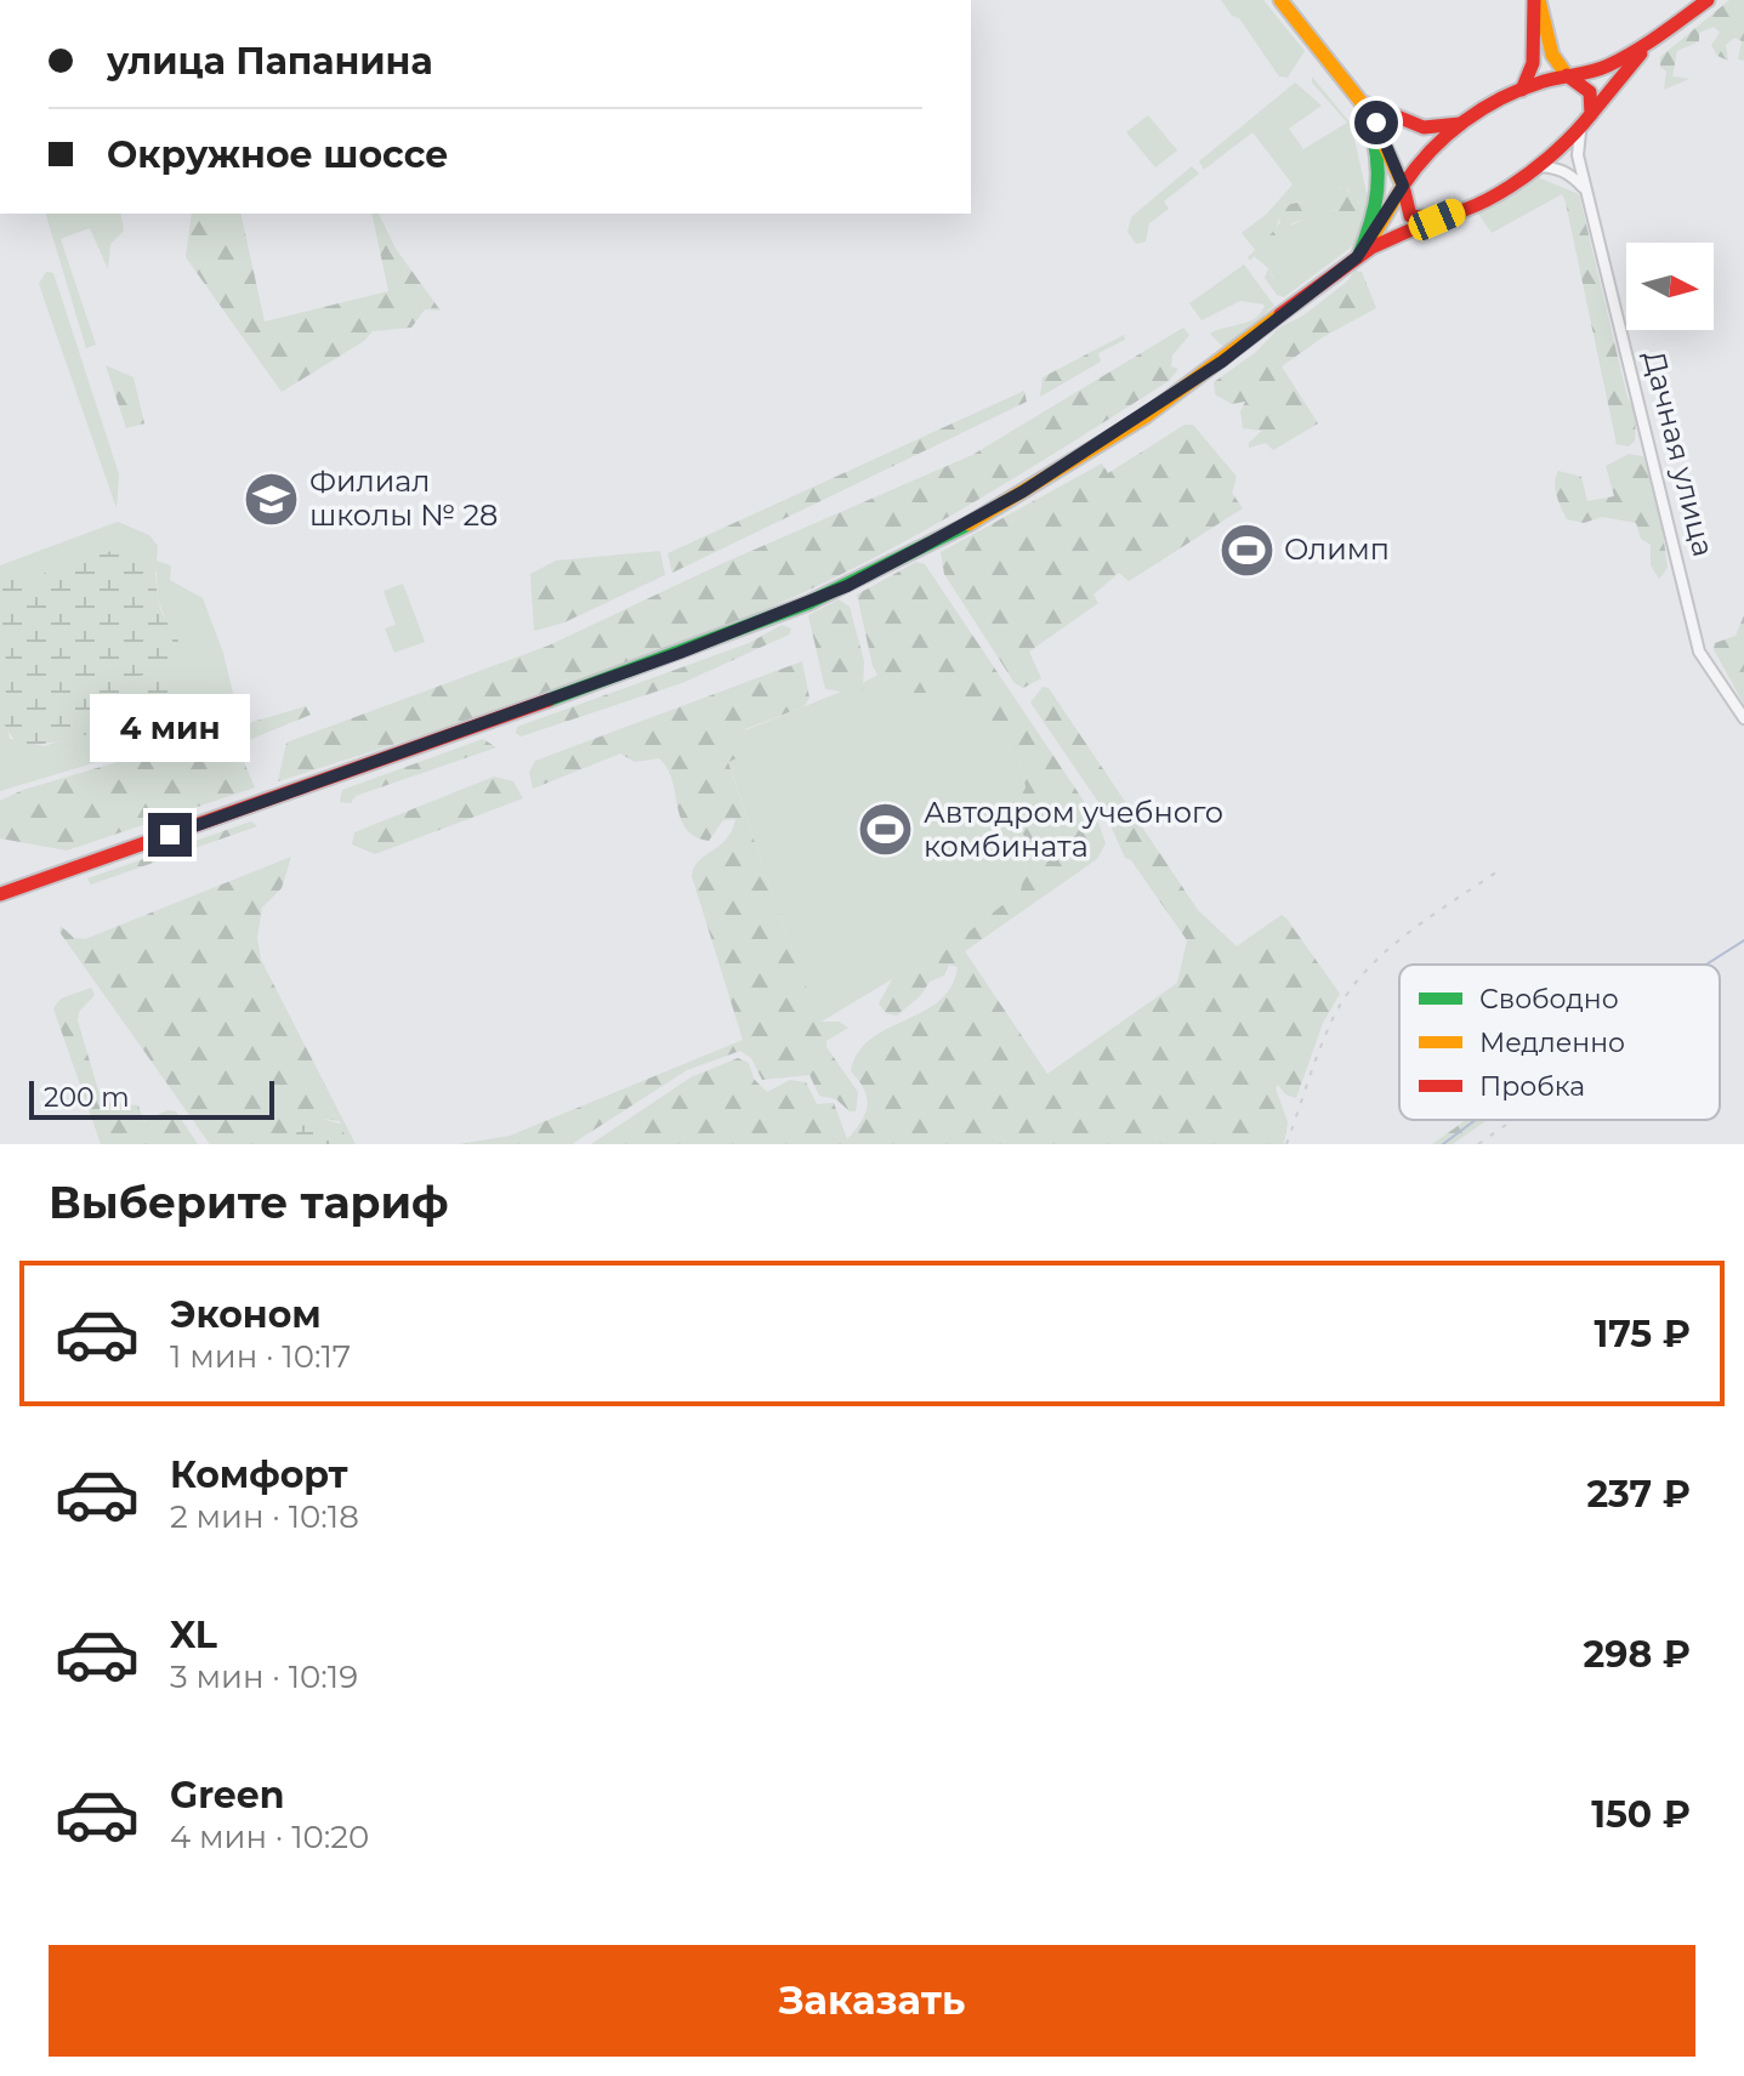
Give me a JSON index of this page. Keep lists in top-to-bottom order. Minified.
{"streets":{"street":["Дачная улица"]},"places":{"school or university":["Филиал школы № 28"],"sports":["Олимп","Автодром учебного комбината"]},"legend":["Свободно","Медленно","Пробка"],"scale_bar":"200 m","north":"right","page":{"banner":["улица Папанина","Окружное шоссе"],"bubble":"4 мин","scale":"200 m","heading":"Выберите тариф","list":[{"name":"Эконом","note":"1 мин · 10:17","value":"175 ₽"},{"name":"Комфорт","note":"2 мин · 10:18","value":"237 ₽"},{"name":"XL","note":"3 мин · 10:19","value":"298 ₽"},{"name":"Green","note":"4 мин · 10:20","value":"150 ₽"}],"buttons":"Заказать"}}
